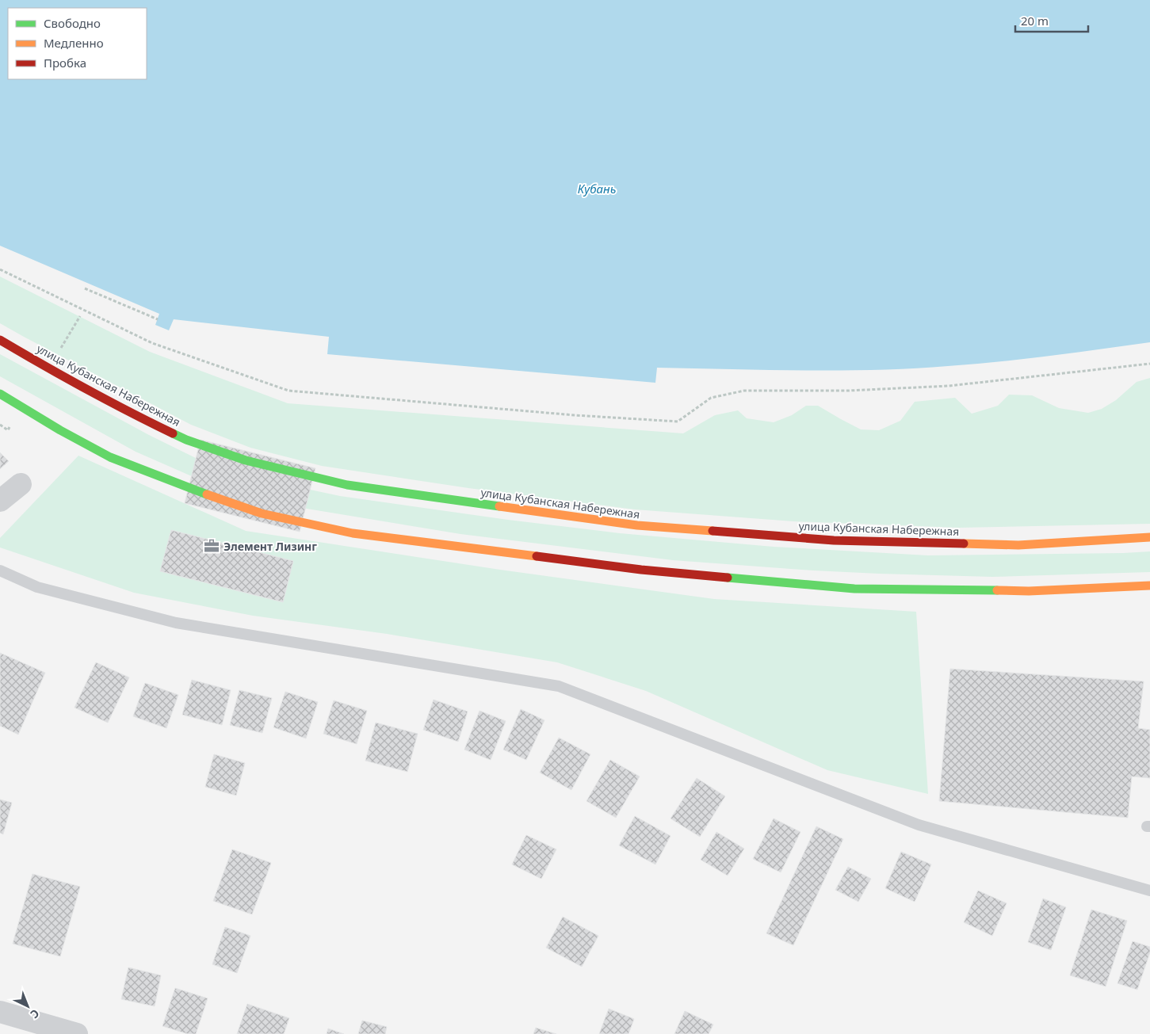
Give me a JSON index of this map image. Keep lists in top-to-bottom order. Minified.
{"streets":{"main road":["улица Кубанская Набережная"]},"water":["Кубань"],"places":{"office":["Элемент Лизинг"]},"legend":["Свободно","Медленно","Пробка"],"scale_bar":"20 m","north":"bottom right"}
